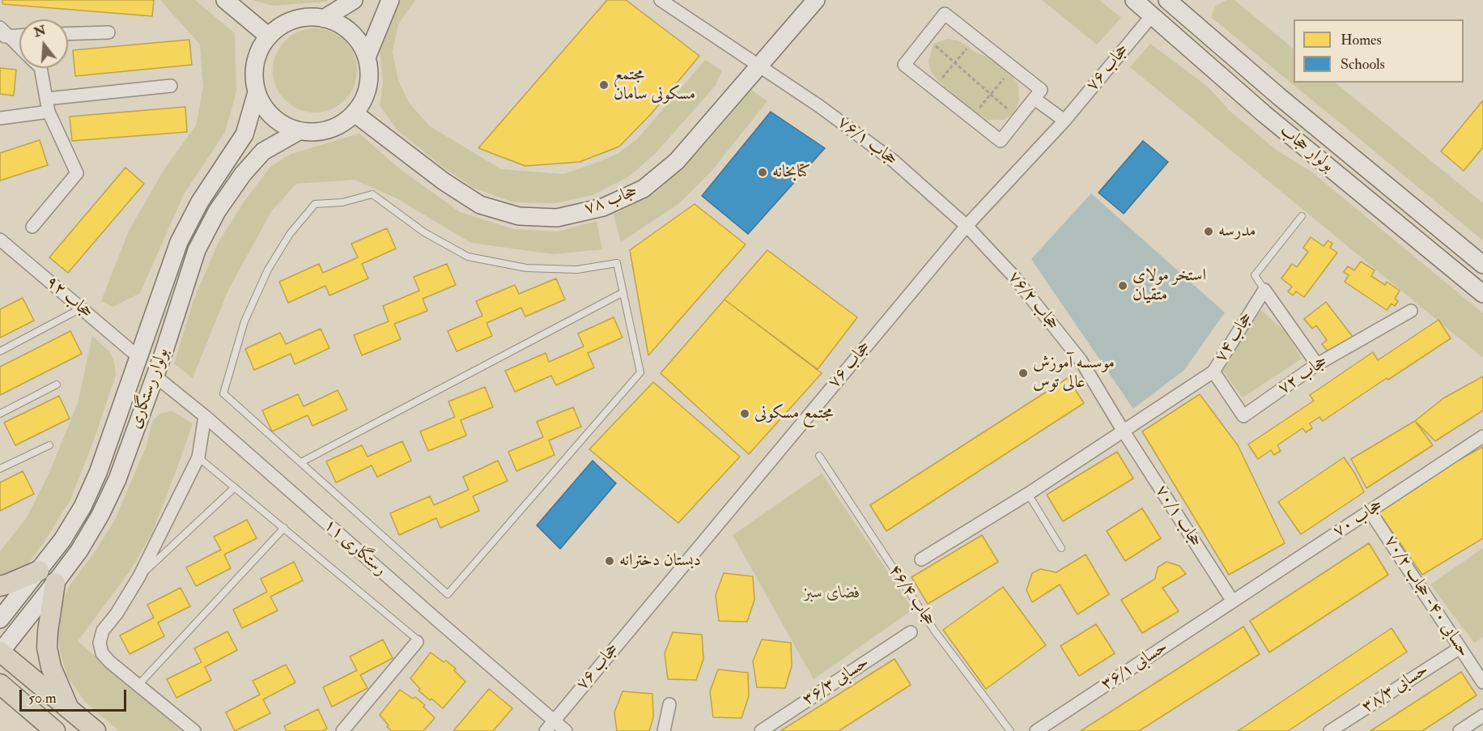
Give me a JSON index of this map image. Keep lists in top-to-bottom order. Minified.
{"streets":{"street":["حجاب ۷۶","حجاب ۷۶/۱","بولوار حجاب","حجاب ۷۸","حجاب ۹۲","حجاب ۷۶/۲","حجاب ۷۴","حجاب ۷۲","بولوار رستگاری","حجاب ۷۰/۱","حجاب ۷۰","رستگاری ۱۱","حسابی ۴۰- حجاب ۷۰/۲","حسابی ۳۶/۱","حسابی ۳۶/۳","حسابی ۳۸/۳"],"lane":["حجاب ۴۶/۴"]},"crossings":[["حجاب ۷۶","حجاب ۷۶/۱"],["حجاب ۷۶","بولوار حجاب"],["حجاب ۷۶","حجاب ۷۶/۲"],["حجاب ۷۶","رستگاری ۱۱"],["حجاب ۷۶/۱","حجاب ۷۸"],["حجاب ۷۶/۱","حجاب ۷۶/۲"],["حجاب ۷۸","بولوار رستگاری"],["حجاب ۹۲","بولوار رستگاری"],["حجاب ۷۶/۲","حجاب ۷۴"],["حجاب ۷۶/۲","حجاب ۷۰/۱"],["حجاب ۷۴","حجاب ۷۲"],["حجاب ۷۴","حجاب ۷۰/۱"],["بولوار رستگاری","رستگاری ۱۱"],["حجاب ۷۰/۱","حجاب ۷۰"],["حجاب ۷۰/۱","حسابی ۳۶/۱"],["حجاب ۷۰","حسابی ۴۰- حجاب ۷۰/۲"],["حجاب ۷۰","حسابی ۳۶/۱"],["حسابی ۴۰- حجاب ۷۰/۲","حسابی ۳۸/۳"]],"parks":["فضای سبز"],"places":["مجتمع مسکونی سامان","کتابخانه","مدرسه","استخر مولای متقیان","موسسه آموزش عالی توس","مجتمع مسکونی","دبستان دخترانه"],"legend":["Homes","Schools"],"scale_bar":"50 m","north":"top"}
